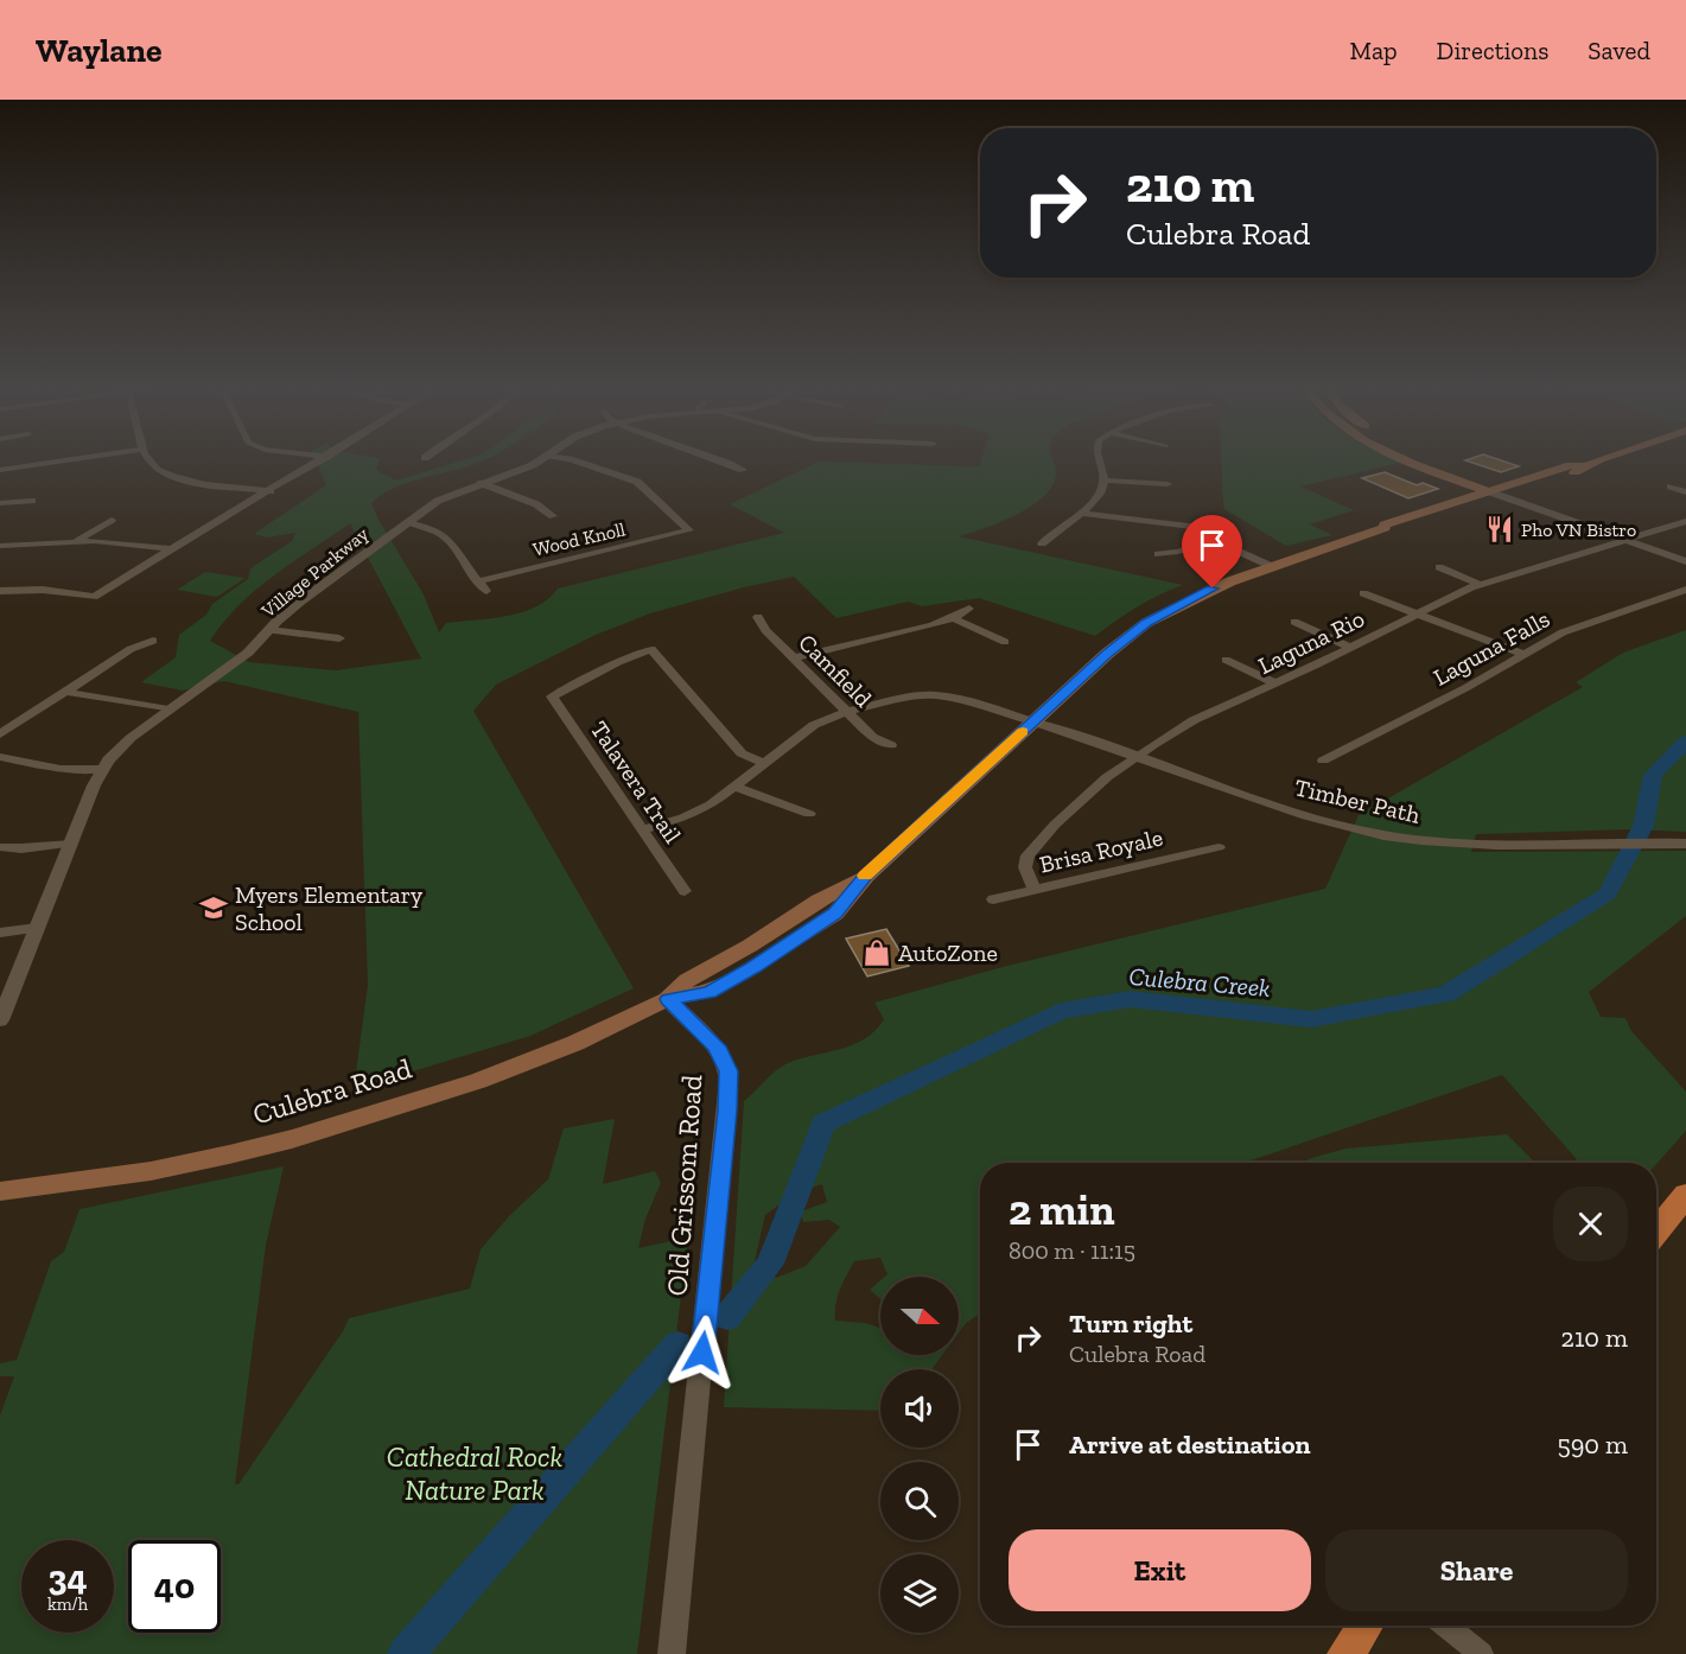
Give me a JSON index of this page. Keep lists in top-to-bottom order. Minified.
{"streets":{"main road":["Culebra Road"],"street":["Wood Knoll","Village Parkway","Laguna Rio","Laguna Falls","Camfield","Talavera Trail","Timber Path","Brisa Royale","Old Grissom Road"]},"crossings":[["Laguna Rio","Timber Path"],["Laguna Rio","Brisa Royale"],["Timber Path","Culebra Road"],["Culebra Road","Old Grissom Road"]],"water":["Culebra Creek"],"parks":["Cathedral Rock Nature Park"],"places":{"restaurant":["Pho VN Bistro"],"school or university":["Myers Elementary School"],"shop":["AutoZone"]},"north":"right","page":{"header":"Waylane","nav":["Map","Directions","Saved"],"turn":["210 m","Culebra Road"],"heading":["2 min","800 m · 11:15"],"list":[{"name":"Turn right","note":"Culebra Road","value":"210 m"},{"name":"Arrive at destination","value":"590 m"}],"buttons":["Exit","Share"],"speed":"34 km/h","limit":"40"}}
